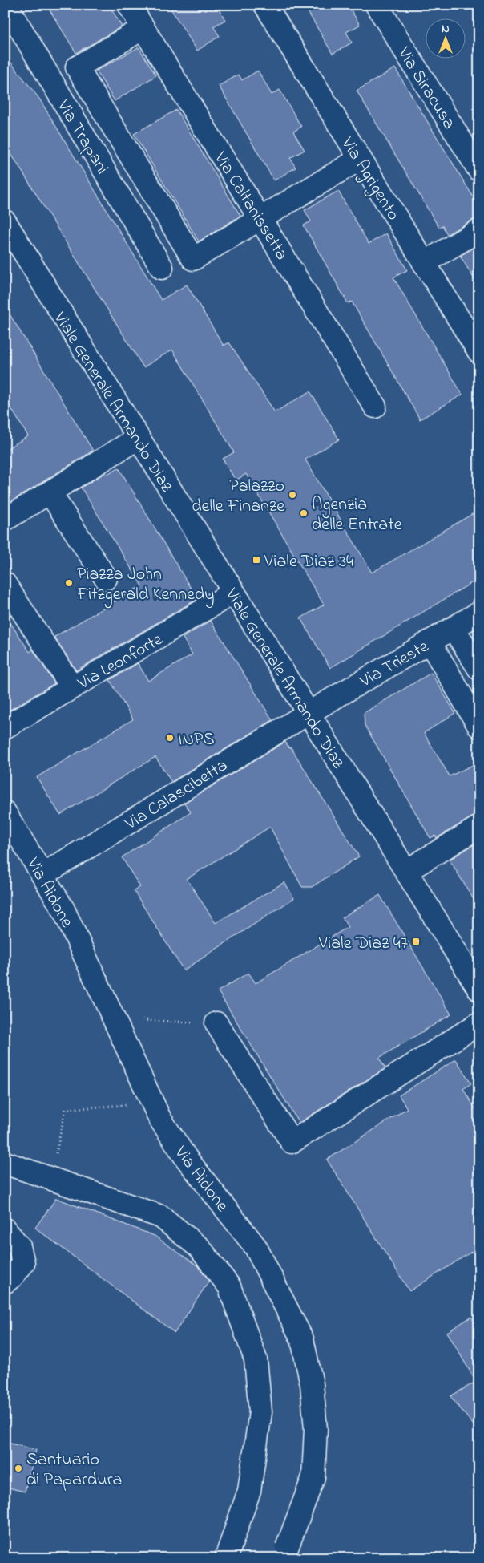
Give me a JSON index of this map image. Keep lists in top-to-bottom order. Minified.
{"streets":{"street":["Via Siracusa","Via Trapani","Via Agrigento","Via Caltanissetta","Viale Generale Armando Diaz","Via Leonforte","Via Trieste","Via Calascibetta","Via Aidone"]},"crossings":[["Viale Generale Armando Diaz","Via Leonforte"],["Viale Generale Armando Diaz","Via Trieste"],["Viale Generale Armando Diaz","Via Calascibetta"],["Via Trieste","Via Calascibetta"],["Via Calascibetta","Via Aidone"]],"places":{"other":["Palazzo delle Finanze","Agenzia delle Entrate","Piazza John Fitzgerald Kennedy","INPS","Santuario di Papardura"],"transit":["Viale Diaz 34","Viale Diaz 47"]},"north":"top"}
